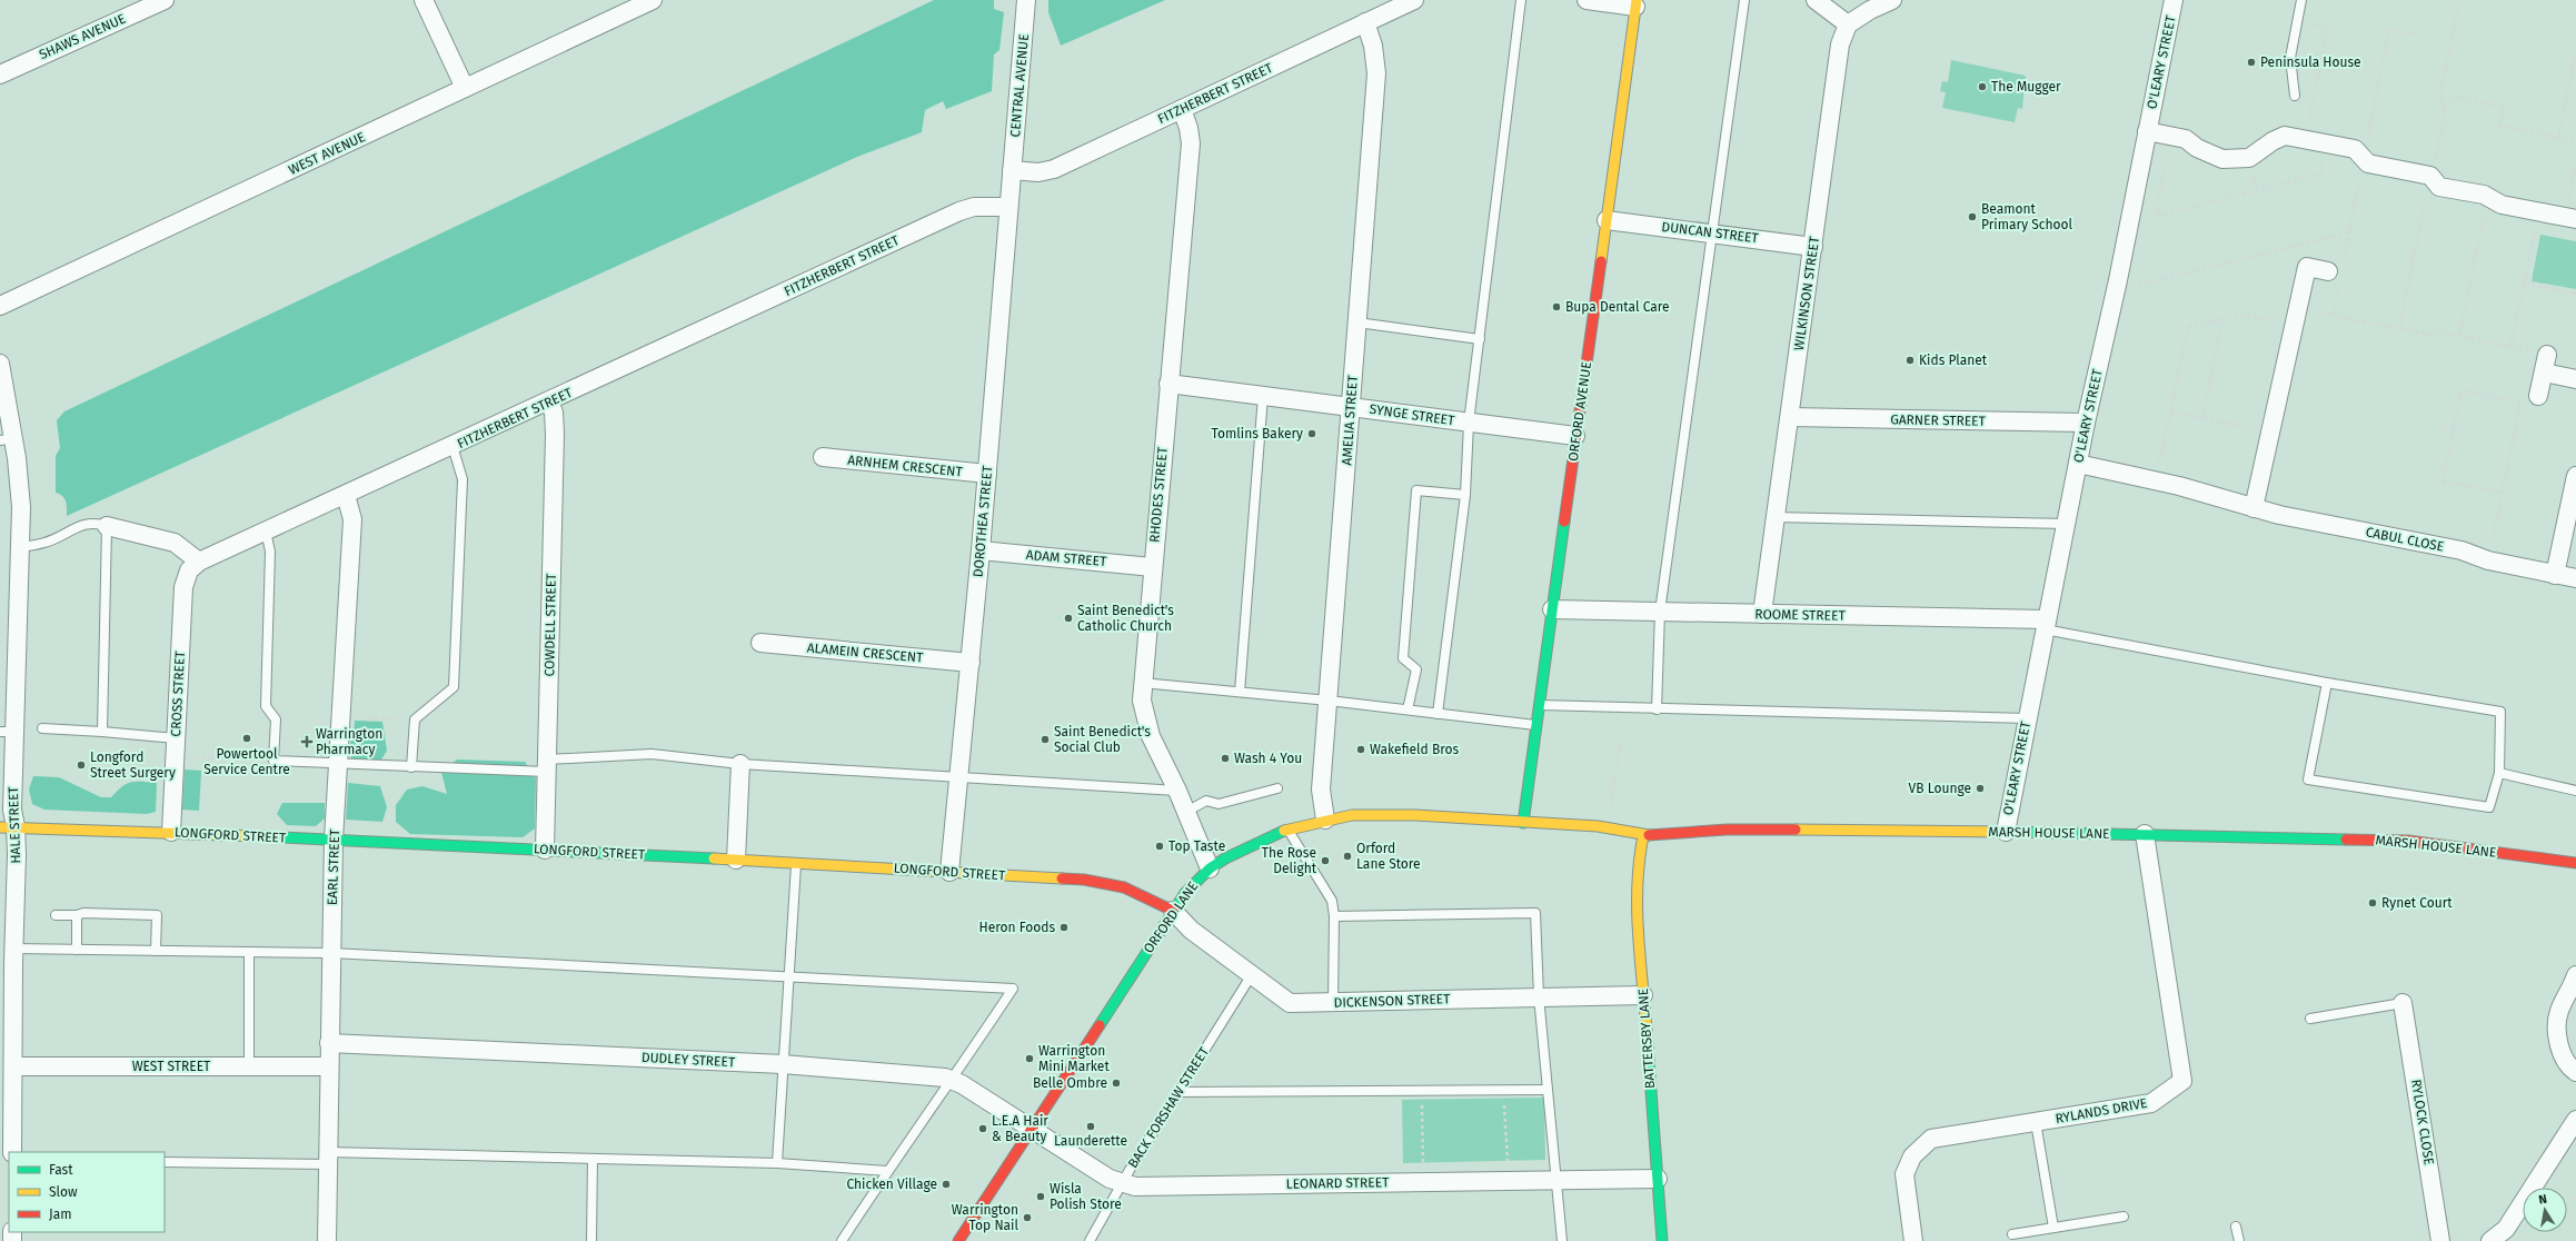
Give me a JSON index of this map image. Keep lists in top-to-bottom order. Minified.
{"streets":{"street":["SHAWS AVENUE","O'LEARY STREET","CENTRAL AVENUE","FITZHERBERT STREET","WEST AVENUE","DUNCAN STREET","WILKINSON STREET","ORFORD AVENUE","SYNGE STREET","AMELIA STREET","GARNER STREET","ARNHEM CRESCENT","RHODES STREET","DOROTHEA STREET","CABUL CLOSE","ADAM STREET","ROOME STREET","COWDELL STREET","ALAMEIN CRESCENT","CROSS STREET","HALE STREET","MARSH HOUSE LANE","LONGFORD STREET","EARL STREET","ORFORD LANE","DICKENSON STREET","BATTERSBY LANE","DUDLEY STREET","WEST STREET","RYLANDS DRIVE","RYLOCK CLOSE","LEONARD STREET"],"lane":["BACK FORSHAW STREET"]},"crossings":[["O'LEARY STREET","GARNER STREET"],["O'LEARY STREET","CABUL CLOSE"],["O'LEARY STREET","ROOME STREET"],["O'LEARY STREET","MARSH HOUSE LANE"],["CENTRAL AVENUE","FITZHERBERT STREET"],["CENTRAL AVENUE","DOROTHEA STREET"],["FITZHERBERT STREET","AMELIA STREET"],["FITZHERBERT STREET","RHODES STREET"],["FITZHERBERT STREET","DOROTHEA STREET"],["FITZHERBERT STREET","COWDELL STREET"],["FITZHERBERT STREET","CROSS STREET"],["FITZHERBERT STREET","EARL STREET"],["DUNCAN STREET","WILKINSON STREET"],["DUNCAN STREET","ORFORD AVENUE"],["WILKINSON STREET","GARNER STREET"],["WILKINSON STREET","ROOME STREET"],["ORFORD AVENUE","SYNGE STREET"],["ORFORD AVENUE","ROOME STREET"],["ORFORD AVENUE","MARSH HOUSE LANE"],["ORFORD AVENUE","ORFORD LANE"],["SYNGE STREET","AMELIA STREET"],["SYNGE STREET","RHODES STREET"],["AMELIA STREET","ORFORD LANE"],["ARNHEM CRESCENT","DOROTHEA STREET"],["RHODES STREET","ADAM STREET"],["RHODES STREET","ORFORD LANE"],["DOROTHEA STREET","ADAM STREET"],["DOROTHEA STREET","ALAMEIN CRESCENT"],["DOROTHEA STREET","LONGFORD STREET"],["COWDELL STREET","LONGFORD STREET"],["CROSS STREET","LONGFORD STREET"],["HALE STREET","LONGFORD STREET"],["HALE STREET","WEST STREET"],["MARSH HOUSE LANE","ORFORD LANE"],["MARSH HOUSE LANE","BATTERSBY LANE"],["MARSH HOUSE LANE","RYLANDS DRIVE"],["LONGFORD STREET","EARL STREET"],["LONGFORD STREET","ORFORD LANE"],["LONGFORD STREET","DICKENSON STREET"],["EARL STREET","DUDLEY STREET"],["EARL STREET","WEST STREET"],["ORFORD LANE","DICKENSON STREET"],["ORFORD LANE","DUDLEY STREET"],["ORFORD LANE","LEONARD STREET"],["DICKENSON STREET","BATTERSBY LANE"],["DICKENSON STREET","BACK FORSHAW STREET"],["BATTERSBY LANE","LEONARD STREET"],["DUDLEY STREET","LEONARD STREET"],["BACK FORSHAW STREET","LEONARD STREET"]],"places":{"other":["Peninsula House","The Mugger","Beamont Primary School","Bupa Dental Care","Kids Planet","Tomlins Bakery","Saint Benedict's Catholic Church","Powertool Service Centre","Saint Benedict's Social Club","Wakefield Bros","Wash 4 You","Longford Street Surgery","VB Lounge","Top Taste","Orford Lane Store","The Rose Delight","Rynet Court","Heron Foods","Warrington Mini Market","Belle Ombre","Launderette","L.E.A Hair & Beauty","Chicken Village","Wisla Polish Store","Warrington Top Nail"],"health":["Warrington Pharmacy"]},"legend":["Fast","Slow","Jam"],"north":"top"}
